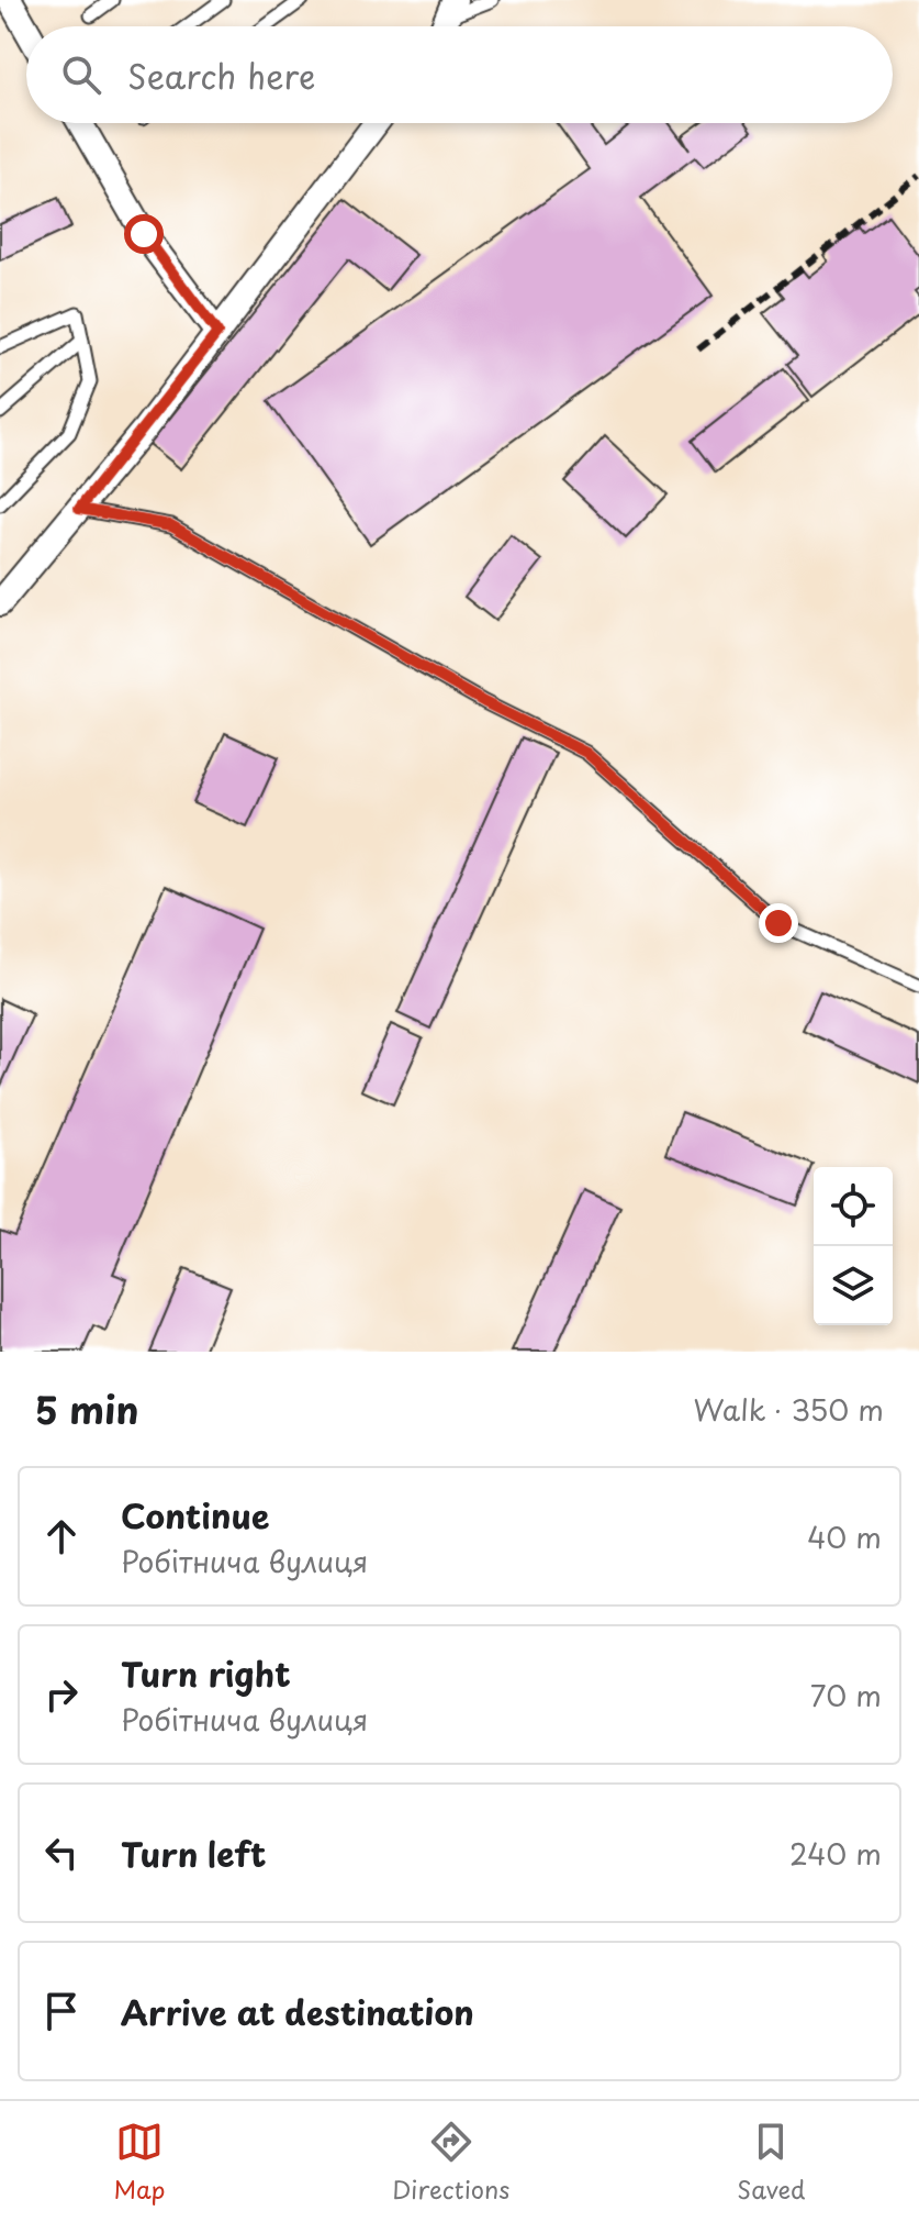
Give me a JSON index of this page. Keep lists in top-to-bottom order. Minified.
{"page":{"search":"Search here","heading":["5 min","Walk · 350 m"],"list":[["Continue","Робітнича вулиця","40 m"],["Turn right","Робітнича вулиця","70 m"],["Turn left","240 m"],"Arrive at destination"],"nav":["Map","Directions","Saved"]}}
